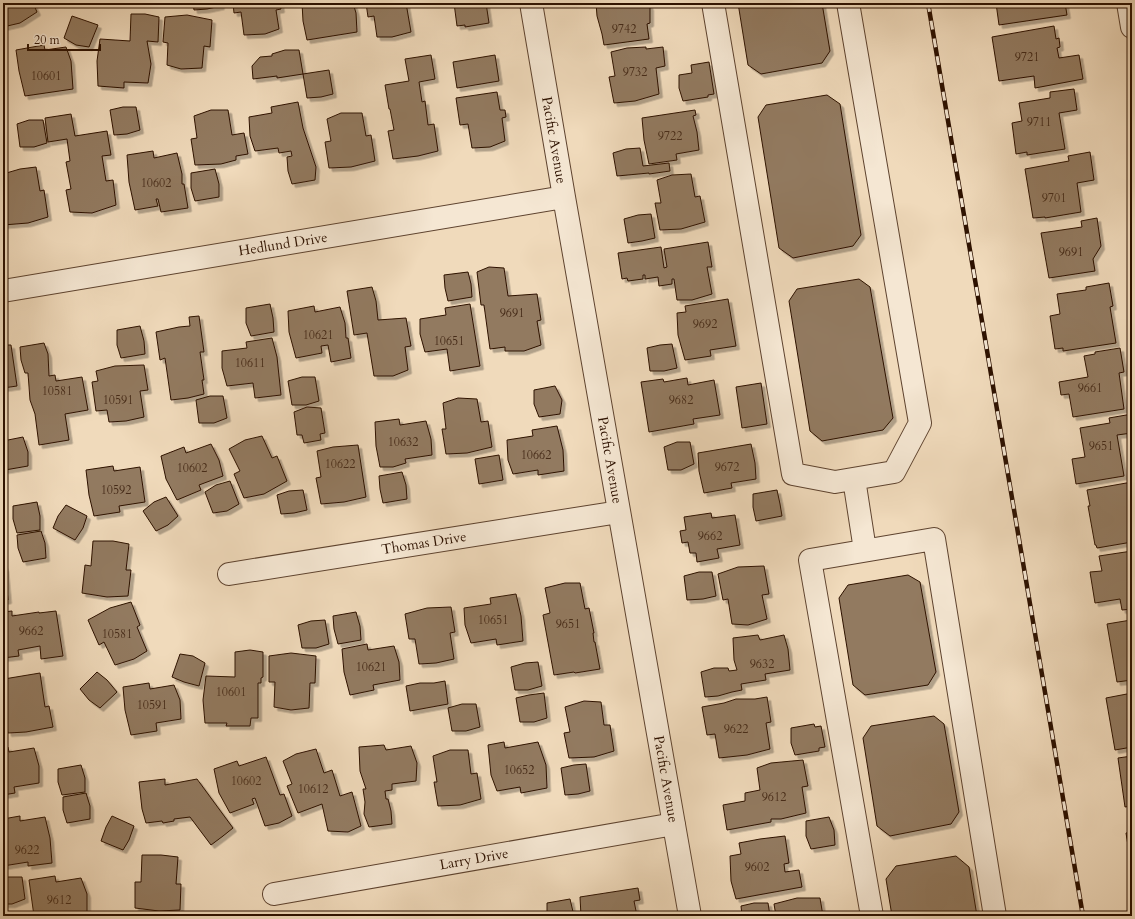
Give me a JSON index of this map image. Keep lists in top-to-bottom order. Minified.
{"streets":{"street":["Pacific Avenue","Hedlund Drive","Thomas Drive","Larry Drive"]},"crossings":[["Pacific Avenue","Hedlund Drive"],["Pacific Avenue","Thomas Drive"],["Pacific Avenue","Larry Drive"]],"house_numbers":["9742","9721","9732","10601","9711","9722","10602","9701","9691","9691","9692","10621","10651","10611","9661","10581","10591","9682","10632","9651","10662","10622","9672","10602","10592","9662","10651","9651","9662","10581","9632","10621","10601","10591","9622","10652","10602","10612","9612","9622","9602","9612"],"scale_bar":"20 m"}
